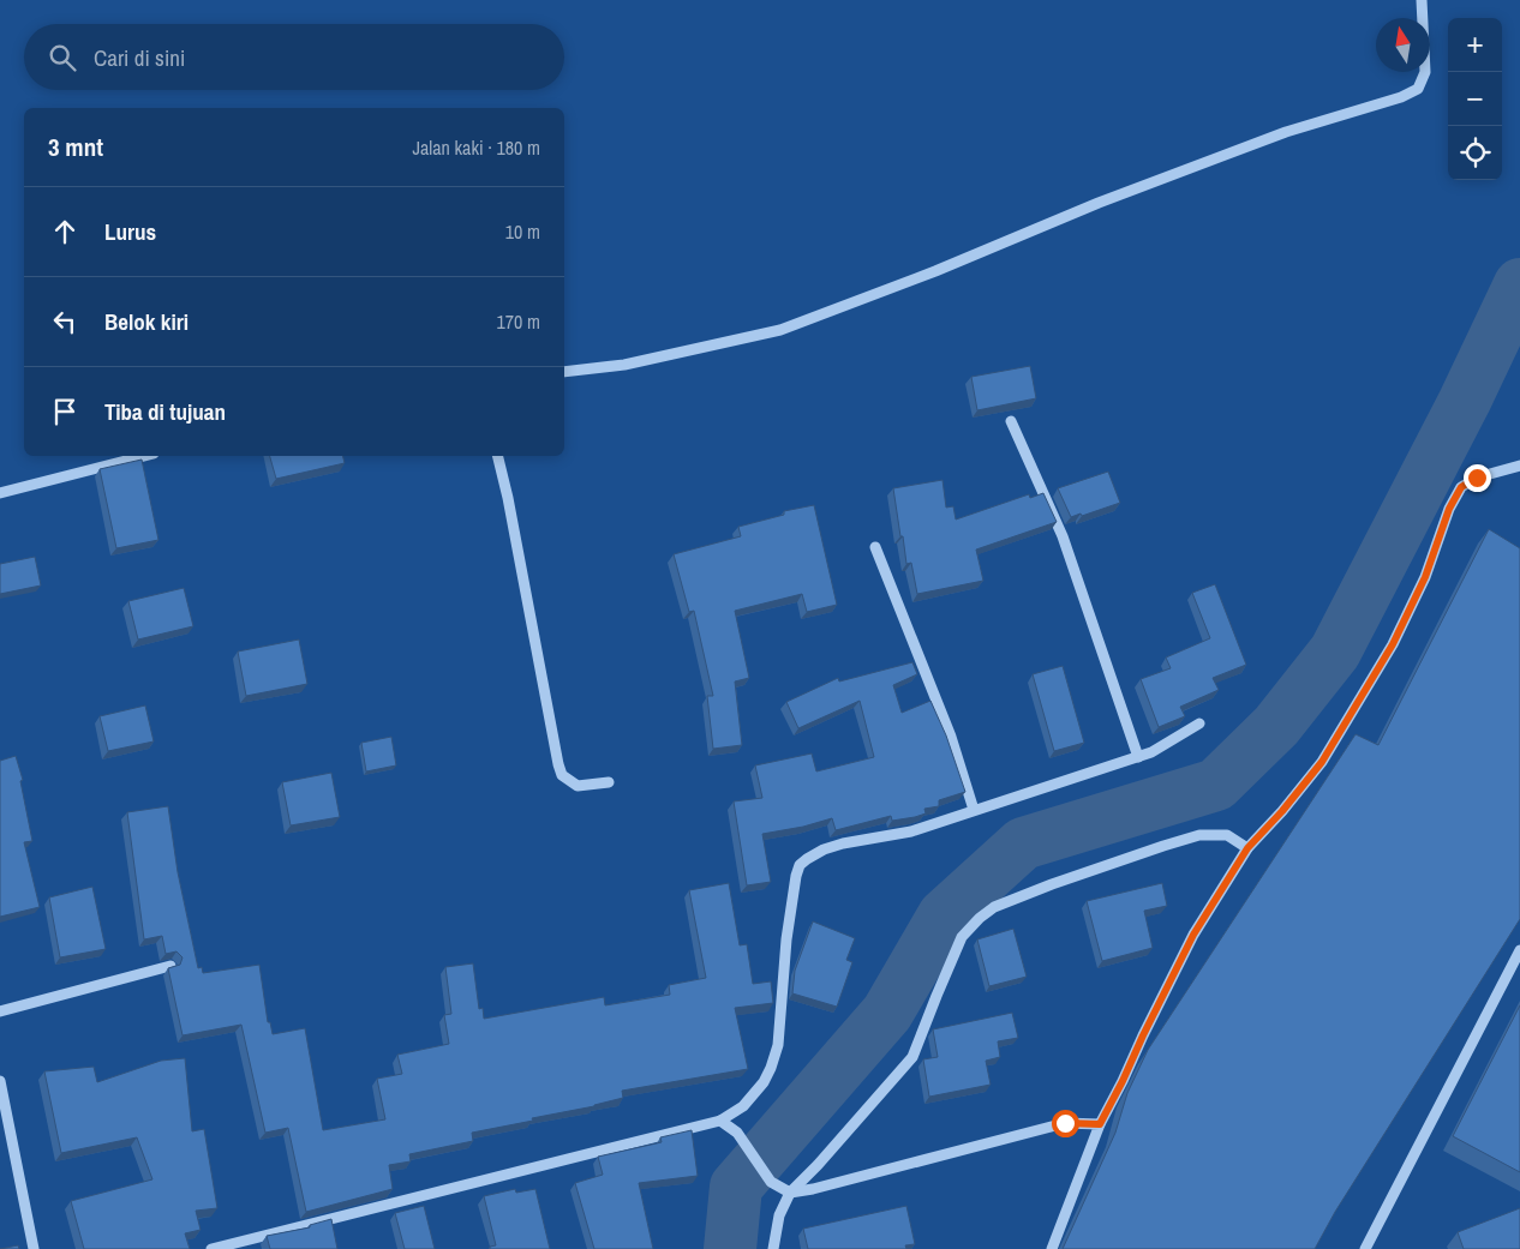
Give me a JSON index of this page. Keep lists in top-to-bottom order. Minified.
{"north":"top","page":{"map_buttons":["+","−"],"search":"Cari di sini","heading":["3 mnt","Jalan kaki · 180 m"],"list":[["Lurus","10 m"],["Belok kiri","170 m"],"Tiba di tujuan"]}}
